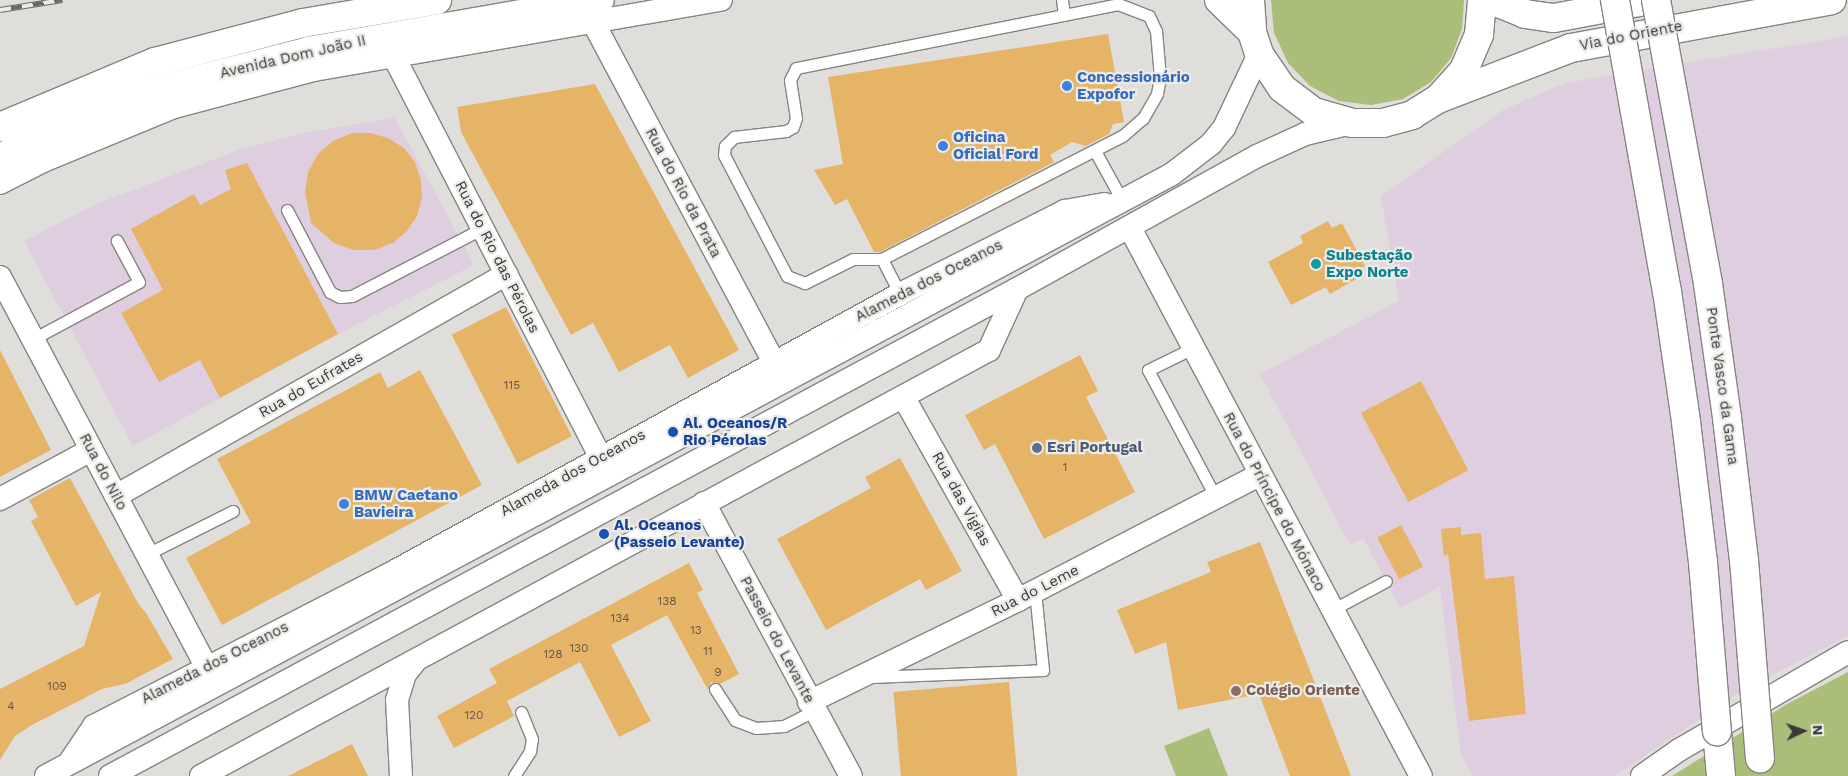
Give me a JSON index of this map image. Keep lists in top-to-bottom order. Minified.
{"streets":{"main road":["Via do Oriente","Avenida Dom João II","Ponte Vasco da Gama"],"street":["Rua do Rio da Prata","Rua do Rio das Pérolas","Alameda dos Oceanos","Rua do Eufrates","Rua do Nilo","Rua das Vigias","Rua do Príncipe do Mónaco","Rua do Leme","Passeio do Levante"]},"crossings":[["Avenida Dom João II","Rua do Rio da Prata"],["Rua do Rio da Prata","Alameda dos Oceanos"],["Rua do Rio das Pérolas","Alameda dos Oceanos"],["Rua do Rio das Pérolas","Rua do Eufrates"],["Alameda dos Oceanos","Rua do Nilo"],["Rua do Eufrates","Rua do Nilo"],["Rua das Vigias","Rua do Leme"],["Rua do Príncipe do Mónaco","Rua do Leme"],["Rua do Leme","Passeio do Levante"]],"places":["Concessionário Expofor","Oficina Oficial Ford","Subestação Expo Norte","Al. Oceanos/R Rio Pérolas","Esri Portugal","BMW Caetano Bavieira","Al. Oceanos (Passeio Levante)","Colégio Oriente"],"house_numbers":["115","1","138","134","13","130","11","128","9","109","4","120"],"north":"right"}
